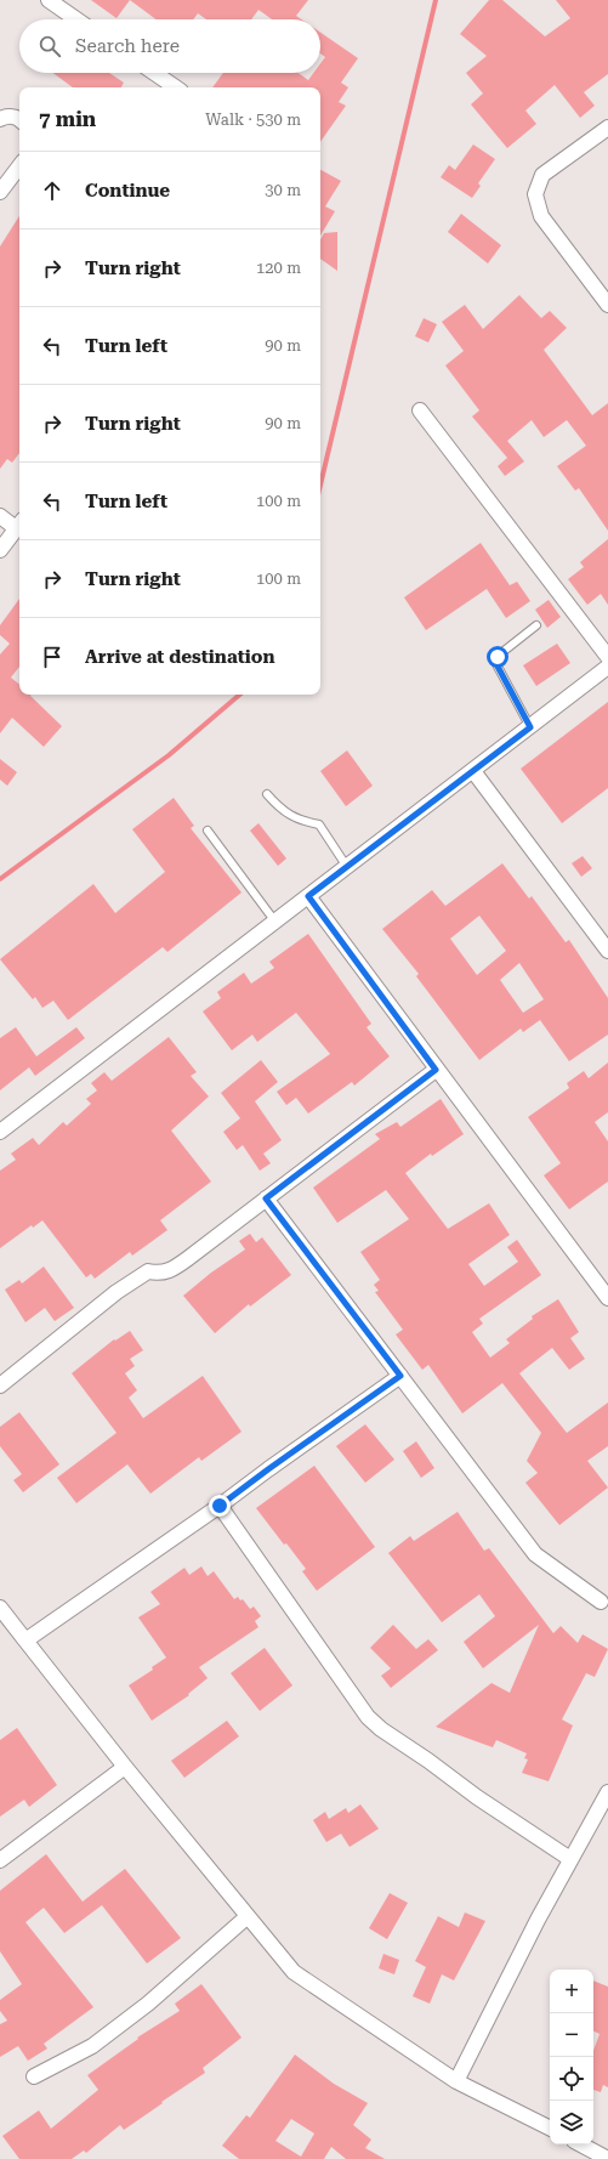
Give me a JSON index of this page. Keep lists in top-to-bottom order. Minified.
{"page":{"search":"Search here","heading":["7 min","Walk · 530 m"],"list":[["Continue","30 m"],["Turn right","120 m"],["Turn left","90 m"],["Turn right","90 m"],["Turn left","100 m"],["Turn right","100 m"],"Arrive at destination"],"map_buttons":["+","−"]}}
